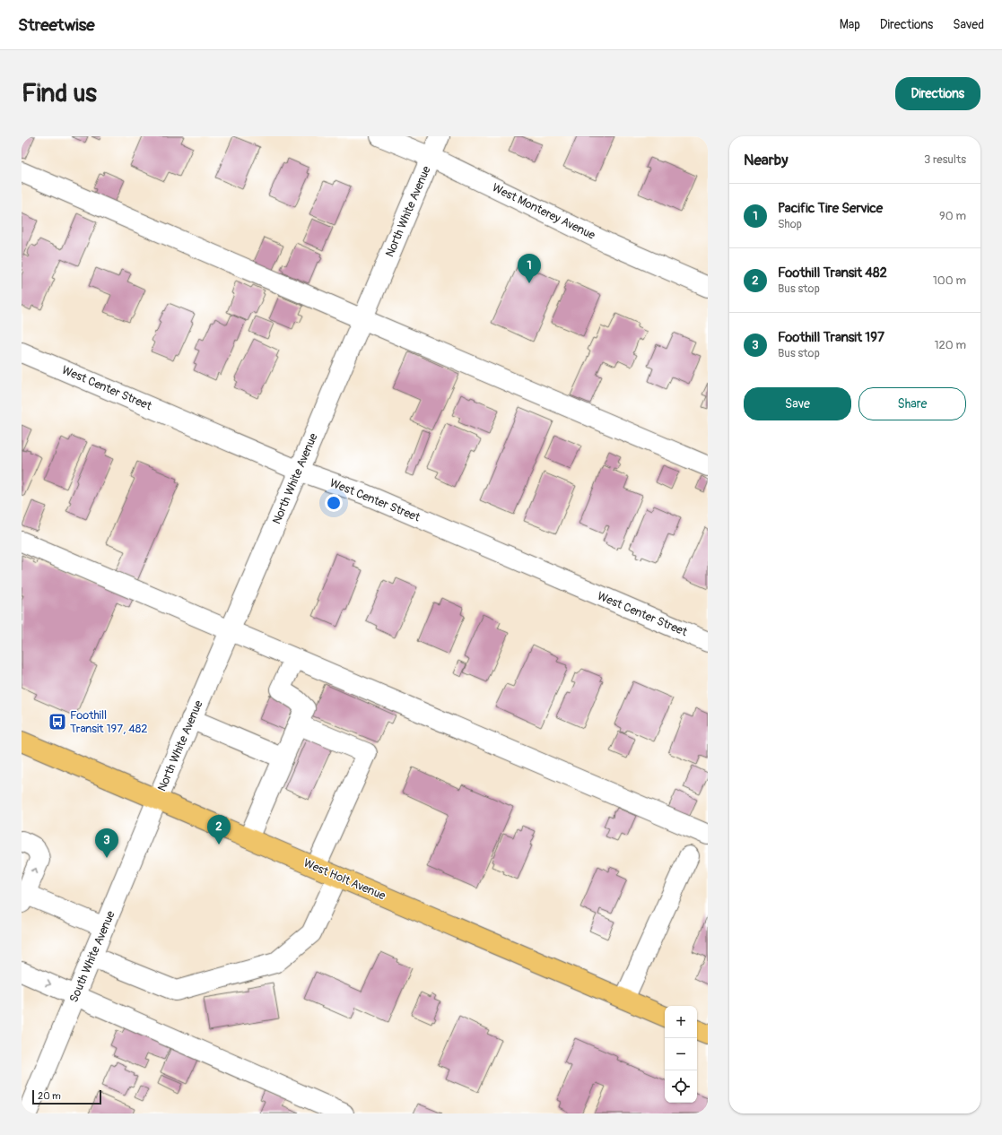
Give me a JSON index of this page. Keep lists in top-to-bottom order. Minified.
{"streets":{"main road":["West Holt Avenue"],"street":["North White Avenue","West Monterey Avenue","West Center Street","South White Avenue"]},"crossings":[["North White Avenue","West Monterey Avenue"],["North White Avenue","West Center Street"],["North White Avenue","West Holt Avenue"],["North White Avenue","South White Avenue"],["West Holt Avenue","South White Avenue"]],"places":{"bus stop":["Foothill Transit 197, 482"]},"scale_bar":"20 m","page":{"header":"Streetwise","nav":["Map","Directions","Saved"],"buttons":["Directions",["Save","Share"]],"title":"Find us","heading":["Nearby","3 results"],"list":[{"mark":"1","name":"Pacific Tire Service","note":"Shop","value":"90 m"},{"mark":"2","name":"Foothill Transit 482","note":"Bus stop","value":"100 m"},{"mark":"3","name":"Foothill Transit 197","note":"Bus stop","value":"120 m"}],"pins":["1","2","3"],"map_buttons":["+","−"],"scale":"20 m"}}
